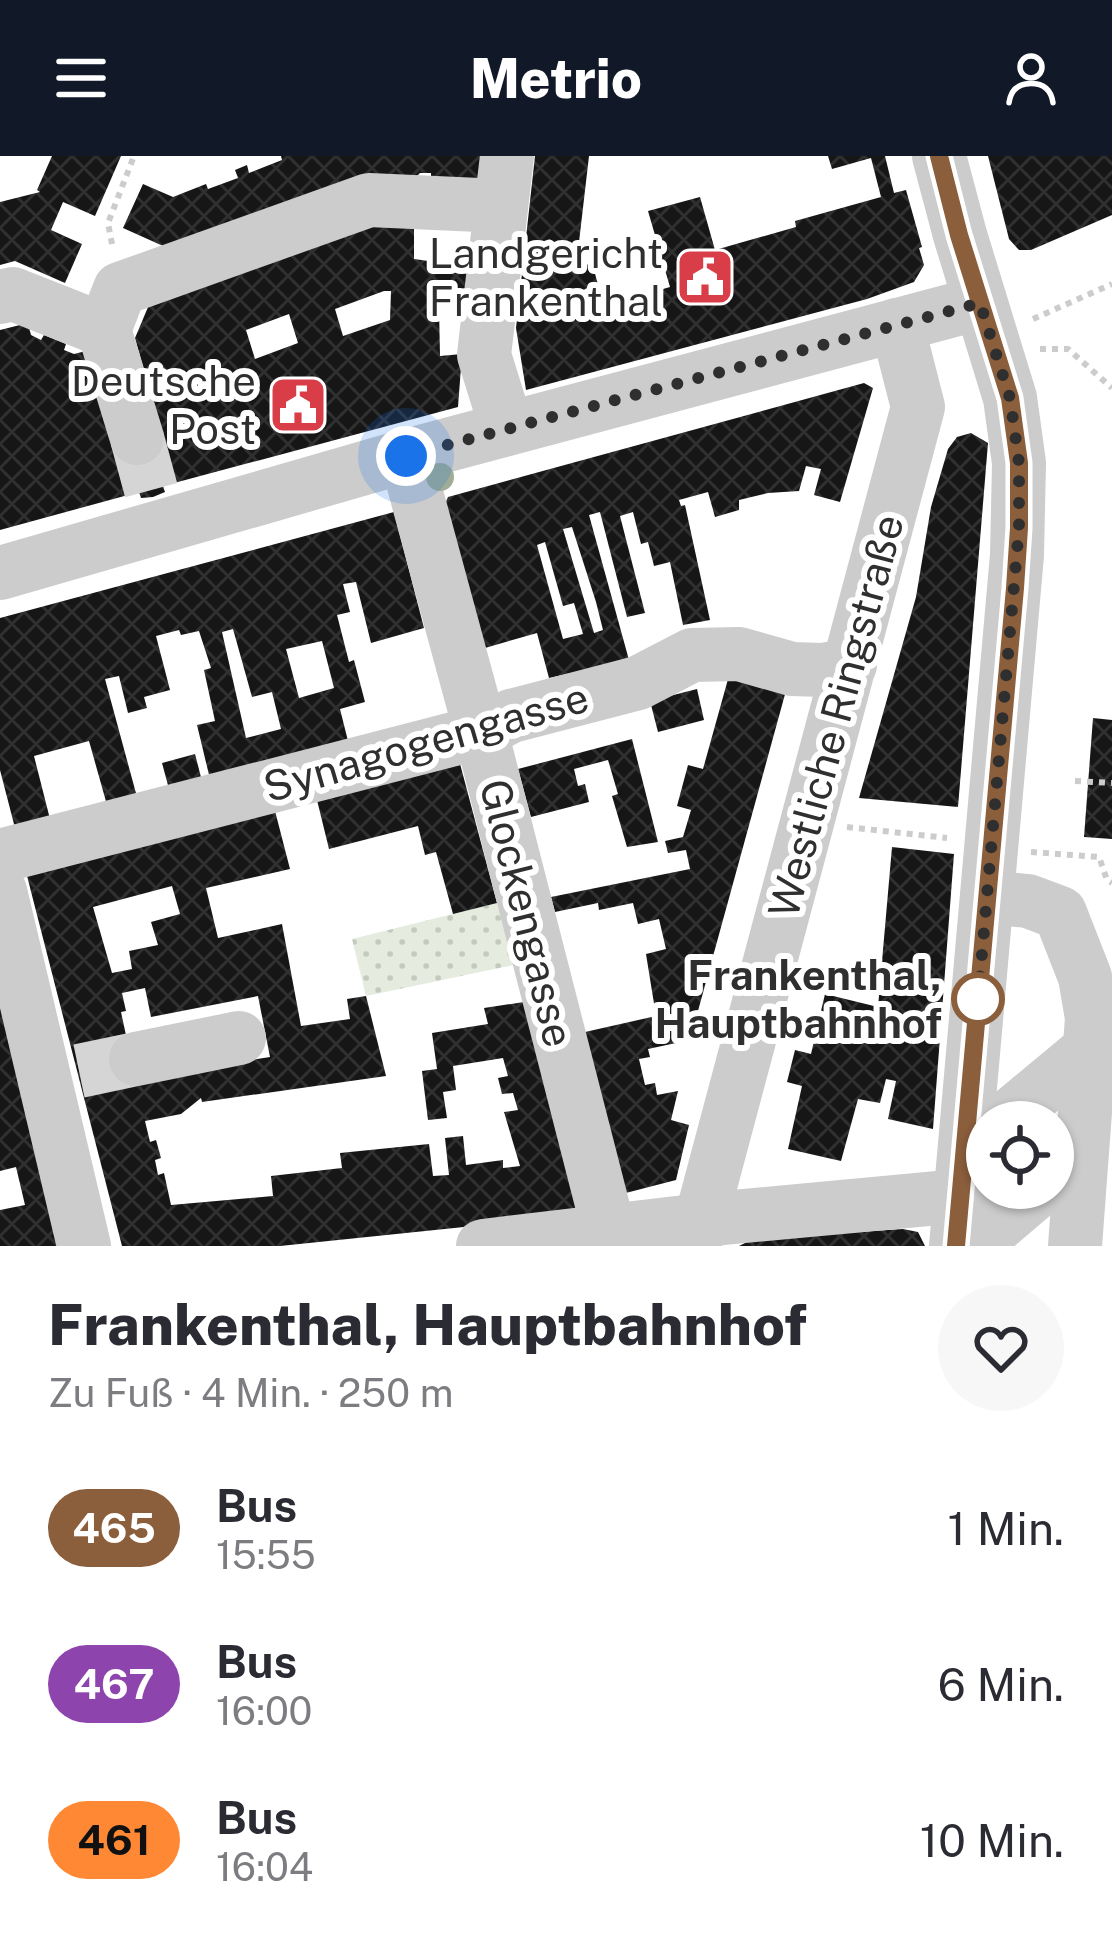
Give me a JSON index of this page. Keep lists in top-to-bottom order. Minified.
{"streets":{"street":["Westliche Ringstraße","Synagogengasse","Glockengasse"]},"crossings":[["Westliche Ringstraße","Synagogengasse"],["Synagogengasse","Glockengasse"]],"places":{"public building":["Landgericht Frankenthal","Deutsche Post"],"other":["Frankenthal, Hauptbahnhof"]},"lines":["bus line 465"],"page":{"header":"Metrio","heading":["Frankenthal, Hauptbahnhof","Zu Fuß · 4 Min. · 250 m"],"list":[{"mark":"465","name":"Bus","note":"15:55","value":"1 Min."},{"mark":"467","name":"Bus","note":"16:00","value":"6 Min."},{"mark":"461","name":"Bus","note":"16:04","value":"10 Min."}]}}
